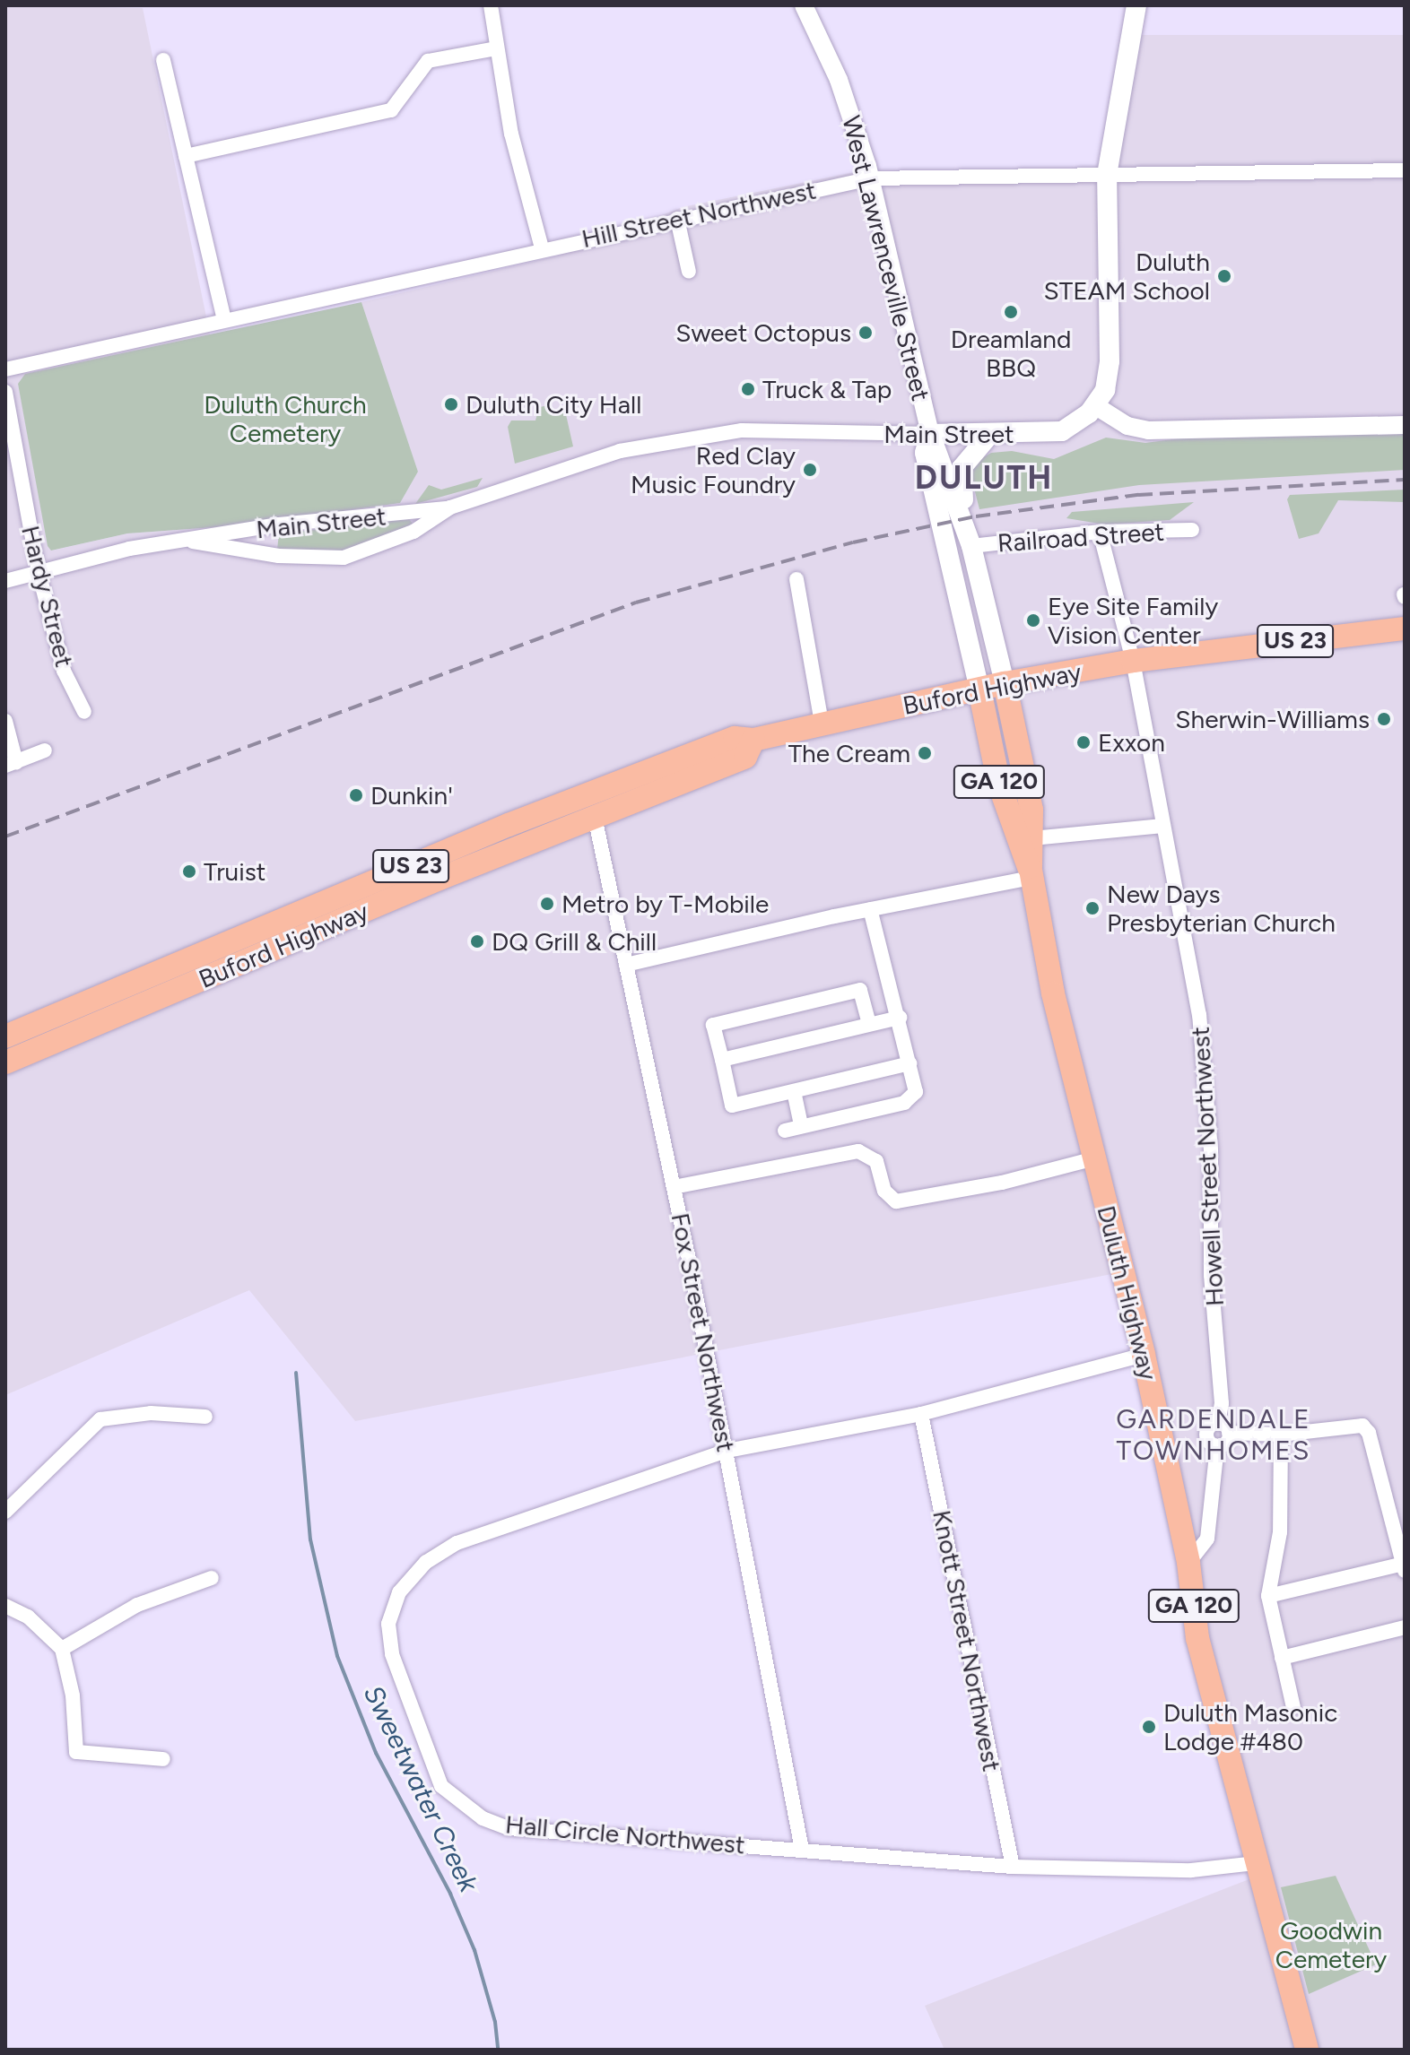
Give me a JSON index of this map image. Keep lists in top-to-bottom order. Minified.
{"streets":{"main road":["West Lawrenceville Street","Main Street","US 23","Buford Highway","GA 120","Duluth Highway"],"street":["Hill Street Northwest","Railroad Street","Hardy Street","Howell Street Northwest","Fox Street Northwest","Knott Street Northwest","Hall Circle Northwest"]},"crossings":[["Hill Street Northwest","West Lawrenceville Street"],["West Lawrenceville Street","Main Street"],["West Lawrenceville Street","Railroad Street"],["West Lawrenceville Street","Buford Highway"],["West Lawrenceville Street","Duluth Highway"],["Main Street","Hardy Street"],["Railroad Street","Howell Street Northwest"],["Buford Highway","Howell Street Northwest"],["Buford Highway","Duluth Highway"],["Buford Highway","Fox Street Northwest"],["Duluth Highway","Hall Circle Northwest"],["Fox Street Northwest","Hall Circle Northwest"],["Knott Street Northwest","Hall Circle Northwest"]],"districts":["DULUTH","GARDENDALE TOWNHOMES"],"water":["Sweetwater Creek"],"parks":["Duluth Church Cemetery","Goodwin Cemetery"],"places":["Duluth STEAM School","Dreamland BBQ","Sweet Octopus","Truck & Tap","Duluth City Hall","Red Clay Music Foundry","Eye Site Family Vision Center","Sherwin-Williams","Exxon","The Cream","Dunkin'","Truist","Metro by T-Mobile","New Days Presbyterian Church","DQ Grill & Chill","Duluth Masonic Lodge #480"]}
